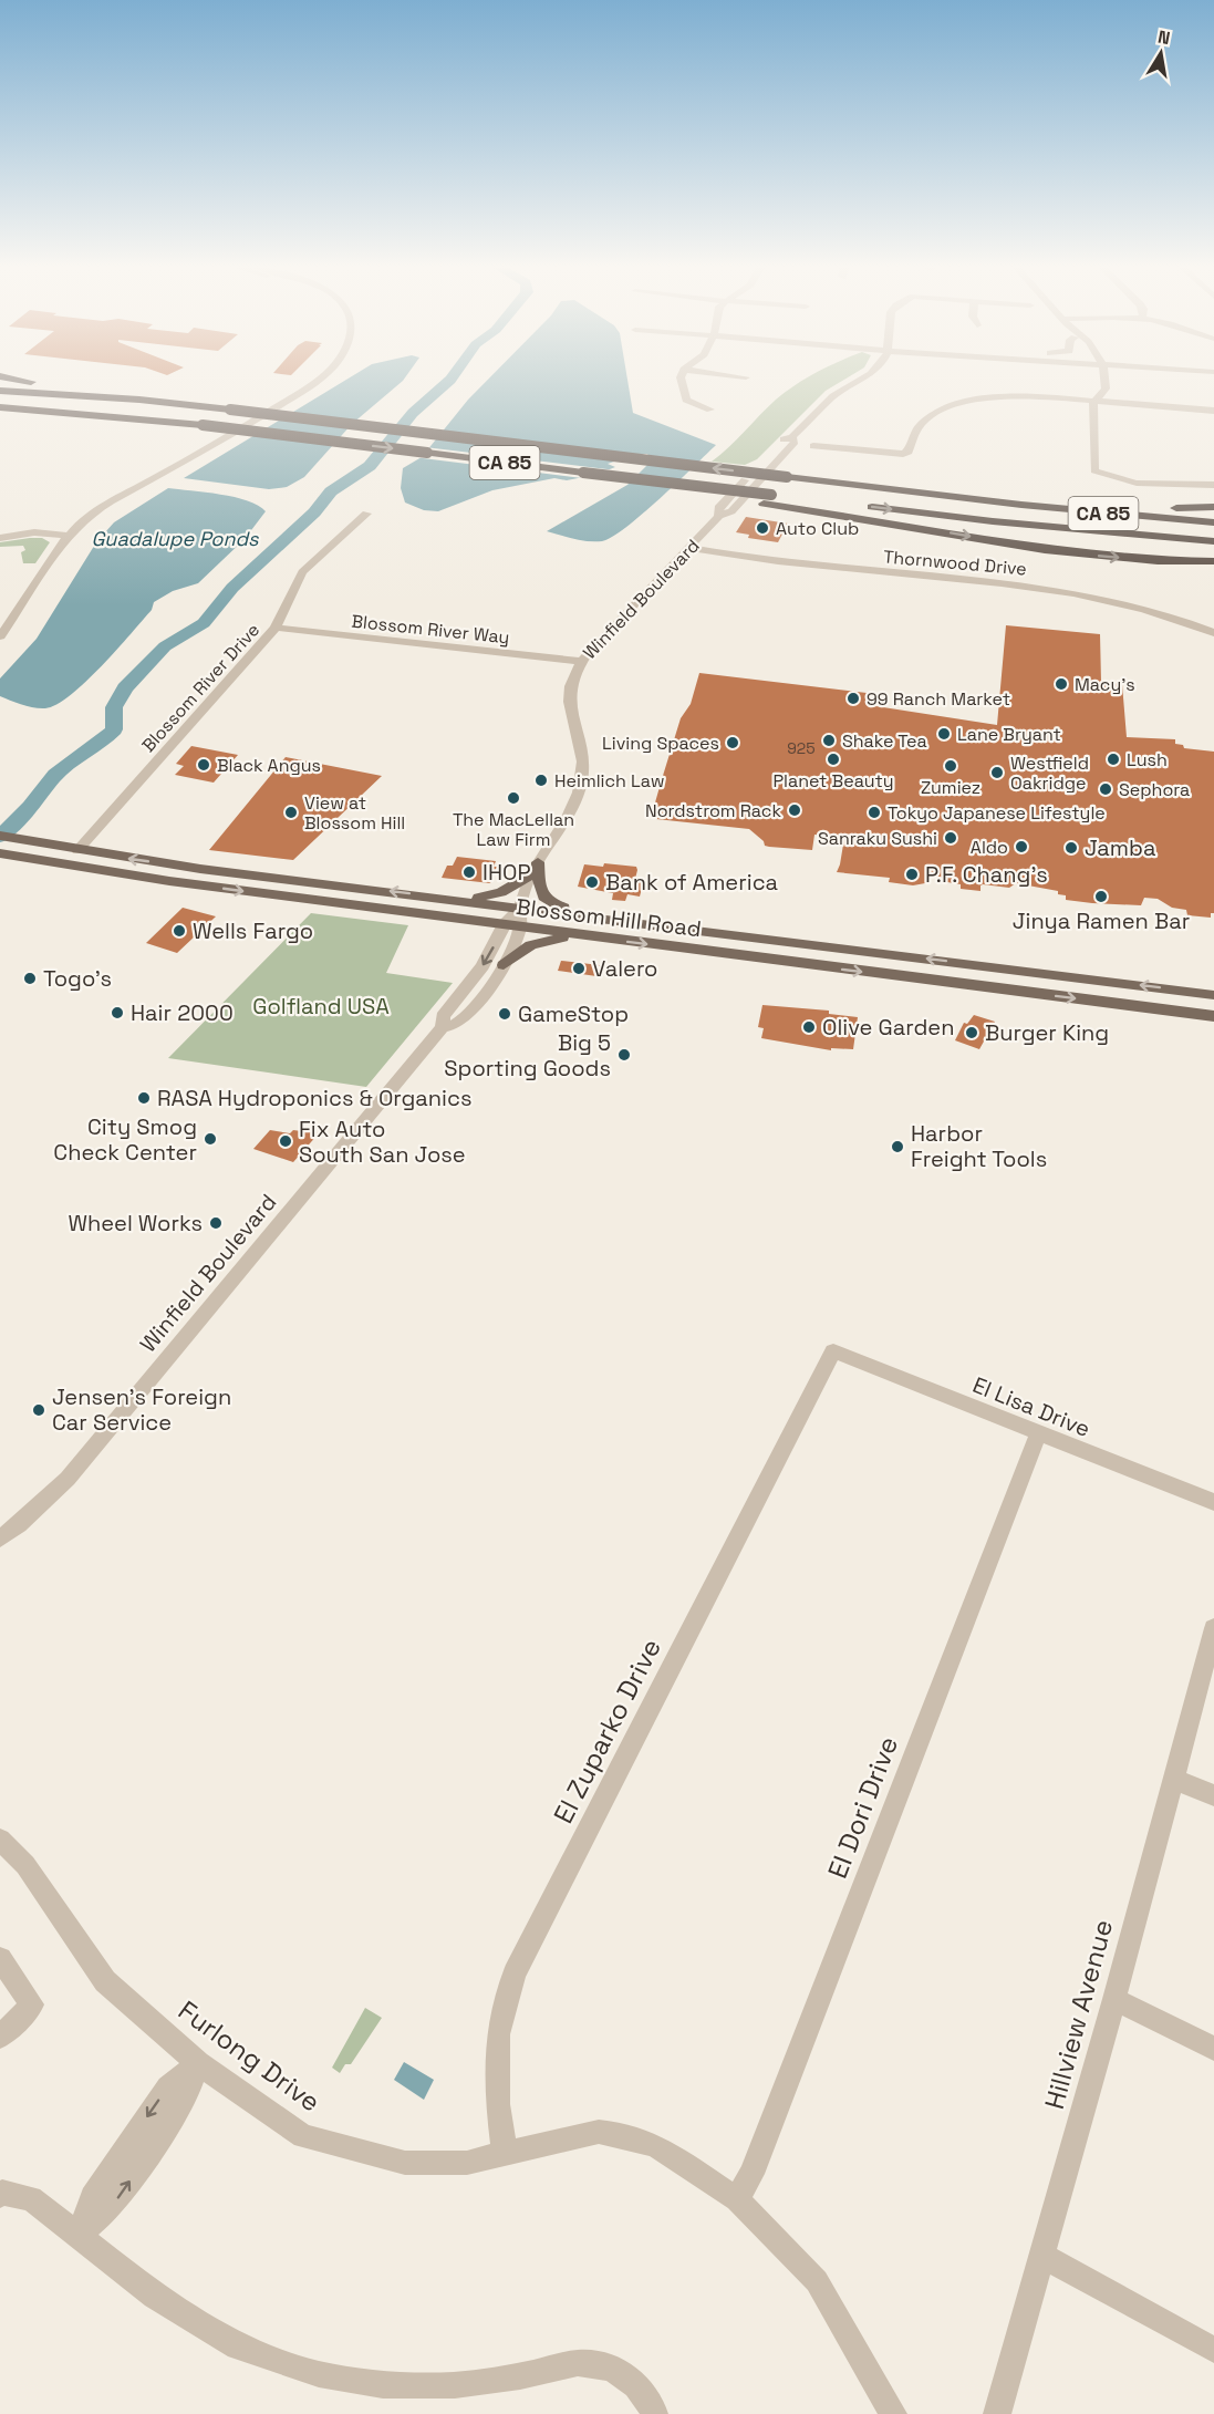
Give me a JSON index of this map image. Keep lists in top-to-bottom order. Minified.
{"streets":{"highway":["CA 85"],"main road":["Blossom Hill Road"],"street":["Thornwood Drive","Winfield Boulevard","Blossom River Way","Blossom River Drive","El Lisa Drive","El Zuparko Drive","El Dori Drive","Hillview Avenue","Furlong Drive"]},"crossings":[["Thornwood Drive","Winfield Boulevard"],["Winfield Boulevard","Blossom River Way"],["Winfield Boulevard","Blossom Hill Road"],["Blossom River Way","Blossom River Drive"],["Blossom River Drive","Blossom Hill Road"],["El Lisa Drive","El Zuparko Drive"],["El Lisa Drive","El Dori Drive"],["El Zuparko Drive","Furlong Drive"],["El Dori Drive","Furlong Drive"]],"water":["Guadalupe Ponds"],"parks":["Golfland USA"],"places":["Auto Club","Macy's","99 Ranch Market","Lane Bryant","Shake Tea","Living Spaces","Planet Beauty","Lush","Black Angus","Zumiez","Westfield Oakridge","Heimlich Law","Sephora","The MacLellan Law Firm","Nordstrom Rack","View at Blossom Hill","Tokyo Japanese Lifestyle","Sanraku Sushi","Aldo","Jamba","IHOP","P.F. Chang's","Bank of America","Jinya Ramen Bar","Wells Fargo","Valero","Togo's","Hair 2000","GameStop","Olive Garden","Burger King","Big 5 Sporting Goods","RASA Hydroponics & Organics","City Smog Check Center","Fix Auto South San Jose","Harbor Freight Tools","Wheel Works","Jensen's Foreign Car Service"],"house_numbers":["925"],"north":"top"}
